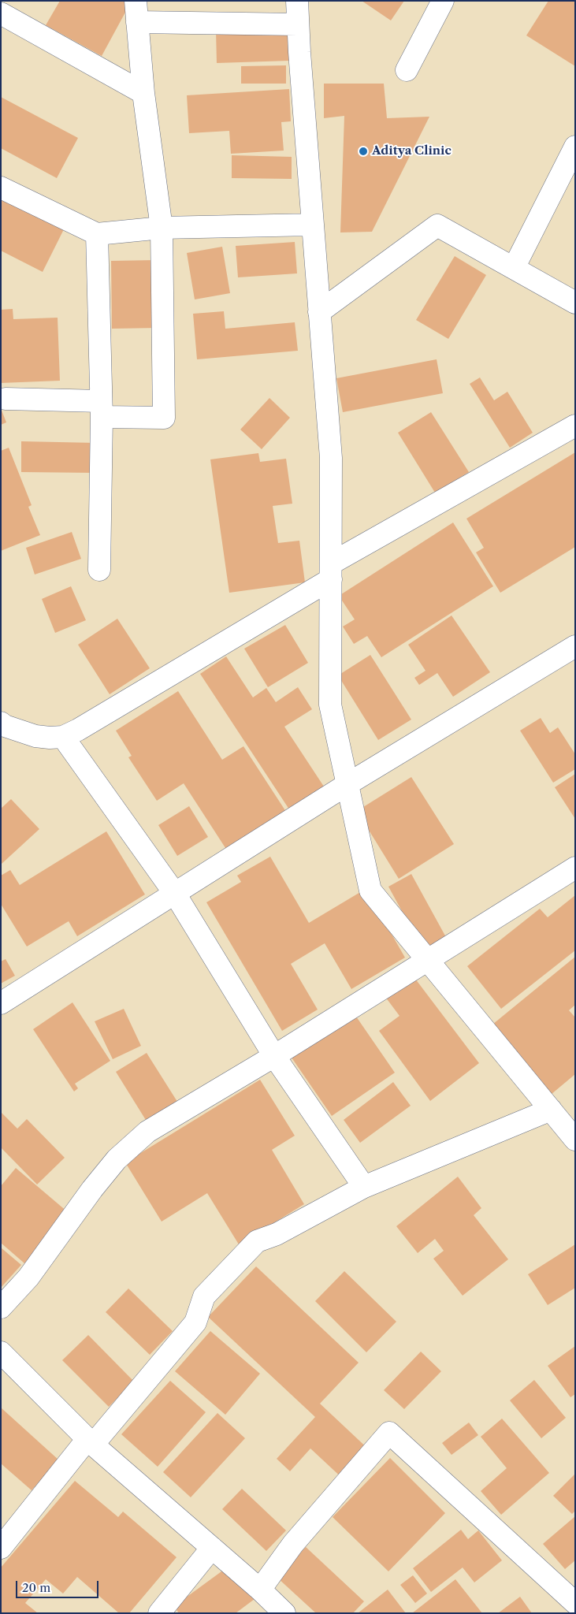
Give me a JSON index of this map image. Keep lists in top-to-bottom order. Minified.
{"places":["Aditya Clinic"],"scale_bar":"20 m"}
